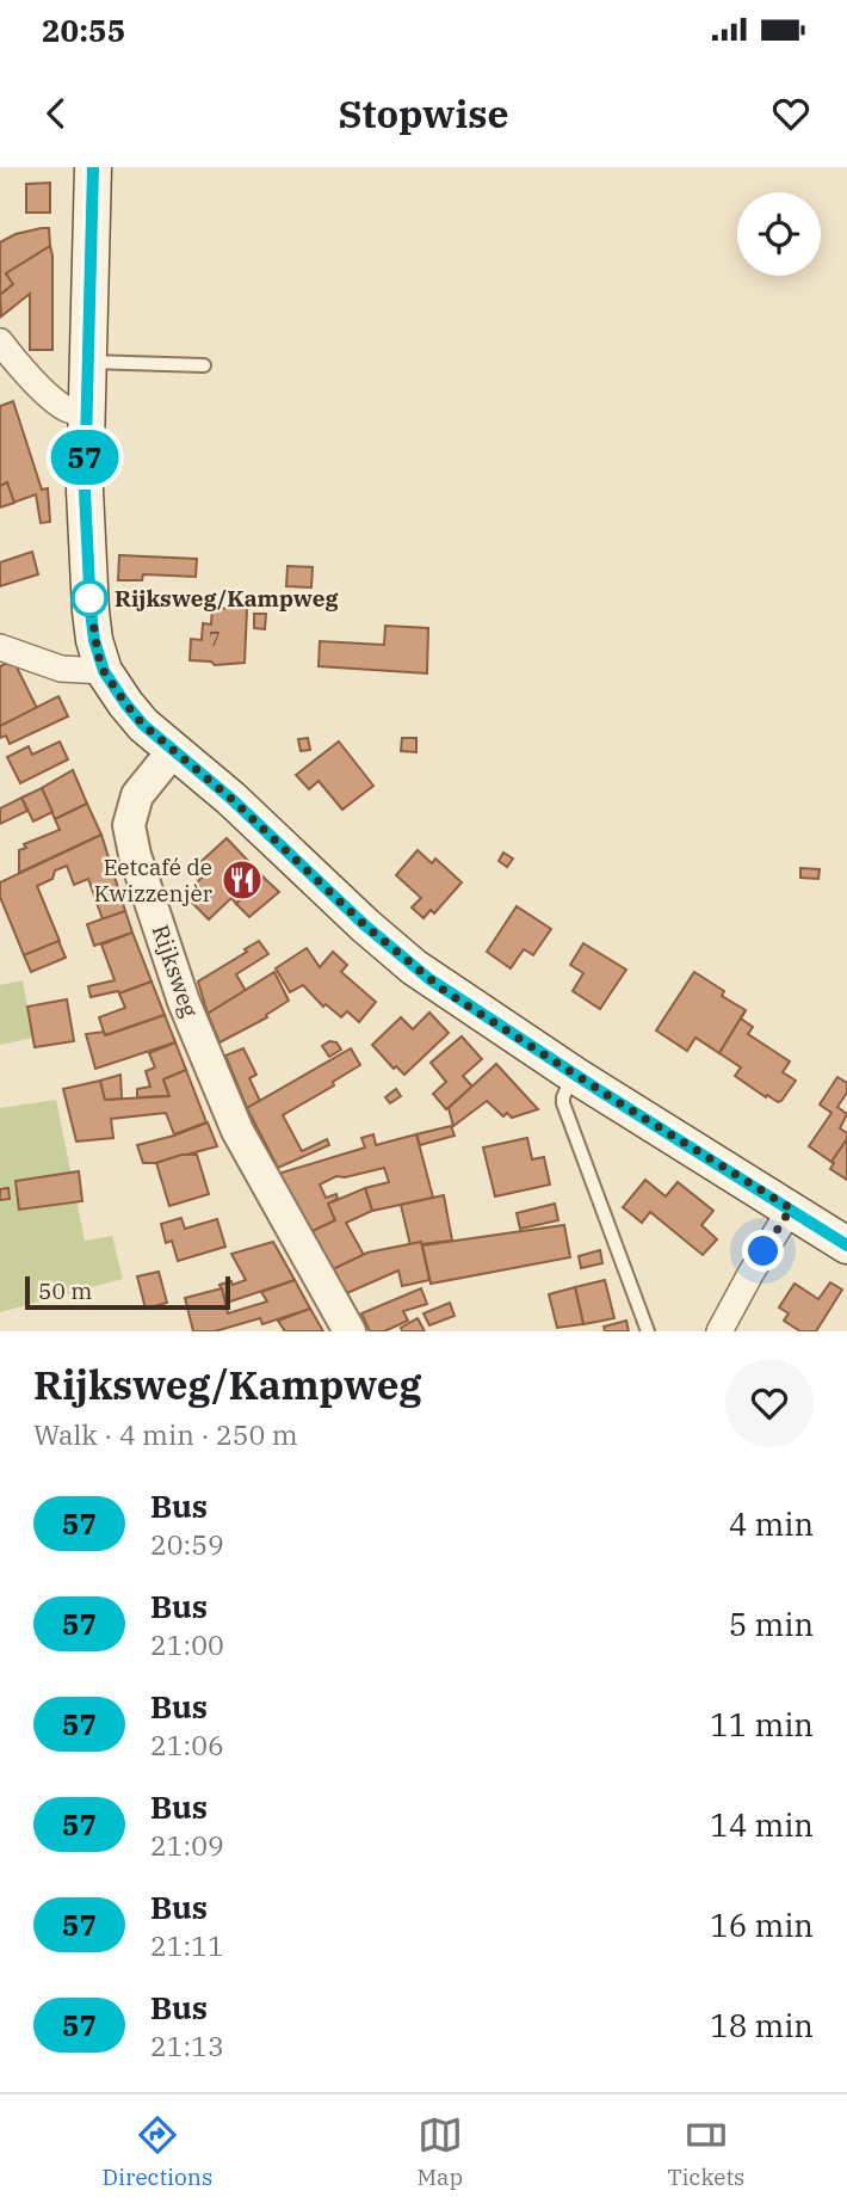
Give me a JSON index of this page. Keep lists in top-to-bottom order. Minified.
{"streets":{"street":["Rijksweg"]},"places":{"other":["Rijksweg/Kampweg"],"restaurant":["Eetcafé de Kwizzenjèr"]},"lines":["bus line 57"],"house_numbers":["7"],"scale_bar":"50 m","page":{"status":"20:55","header":"Stopwise","on_map":"57","scale":"50 m","heading":["Rijksweg/Kampweg","Walk · 4 min · 250 m"],"list":[{"mark":"57","name":"Bus","note":"20:59","value":"4 min"},{"mark":"57","name":"Bus","note":"21:00","value":"5 min"},{"mark":"57","name":"Bus","note":"21:06","value":"11 min"},{"mark":"57","name":"Bus","note":"21:09","value":"14 min"},{"mark":"57","name":"Bus","note":"21:11","value":"16 min"},{"mark":"57","name":"Bus","note":"21:13","value":"18 min"}],"tabs":["Directions","Map","Tickets"]}}
